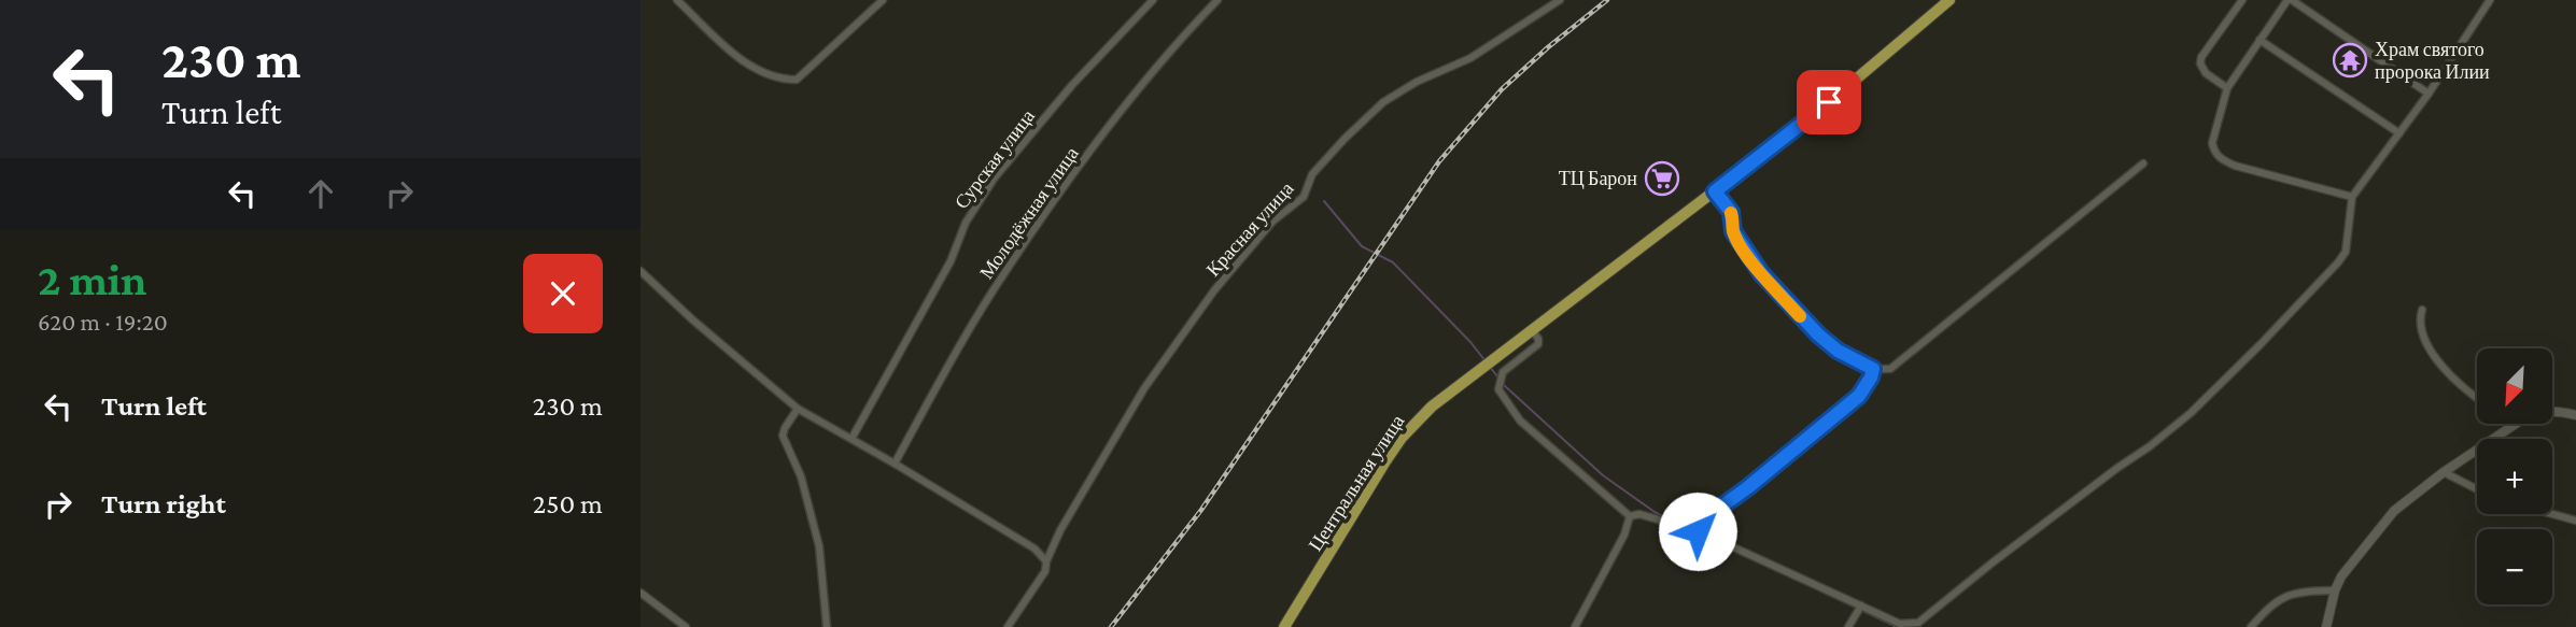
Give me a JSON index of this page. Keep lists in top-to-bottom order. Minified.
{"streets":{"main road":["Центральная улица"],"street":["Сурская улица","Молодёжная улица","Красная улица"]},"places":{"temple":["Храм святого пророка Илии"],"supermarket":["ТЦ Барон"]},"north":"bottom left","page":{"turn":["230 m","Turn left"],"heading":["2 min","620 m · 19:20"],"map_buttons":["+","−"],"list":[{"name":"Turn left","value":"230 m"},{"name":"Turn right","value":"250 m"}]}}
